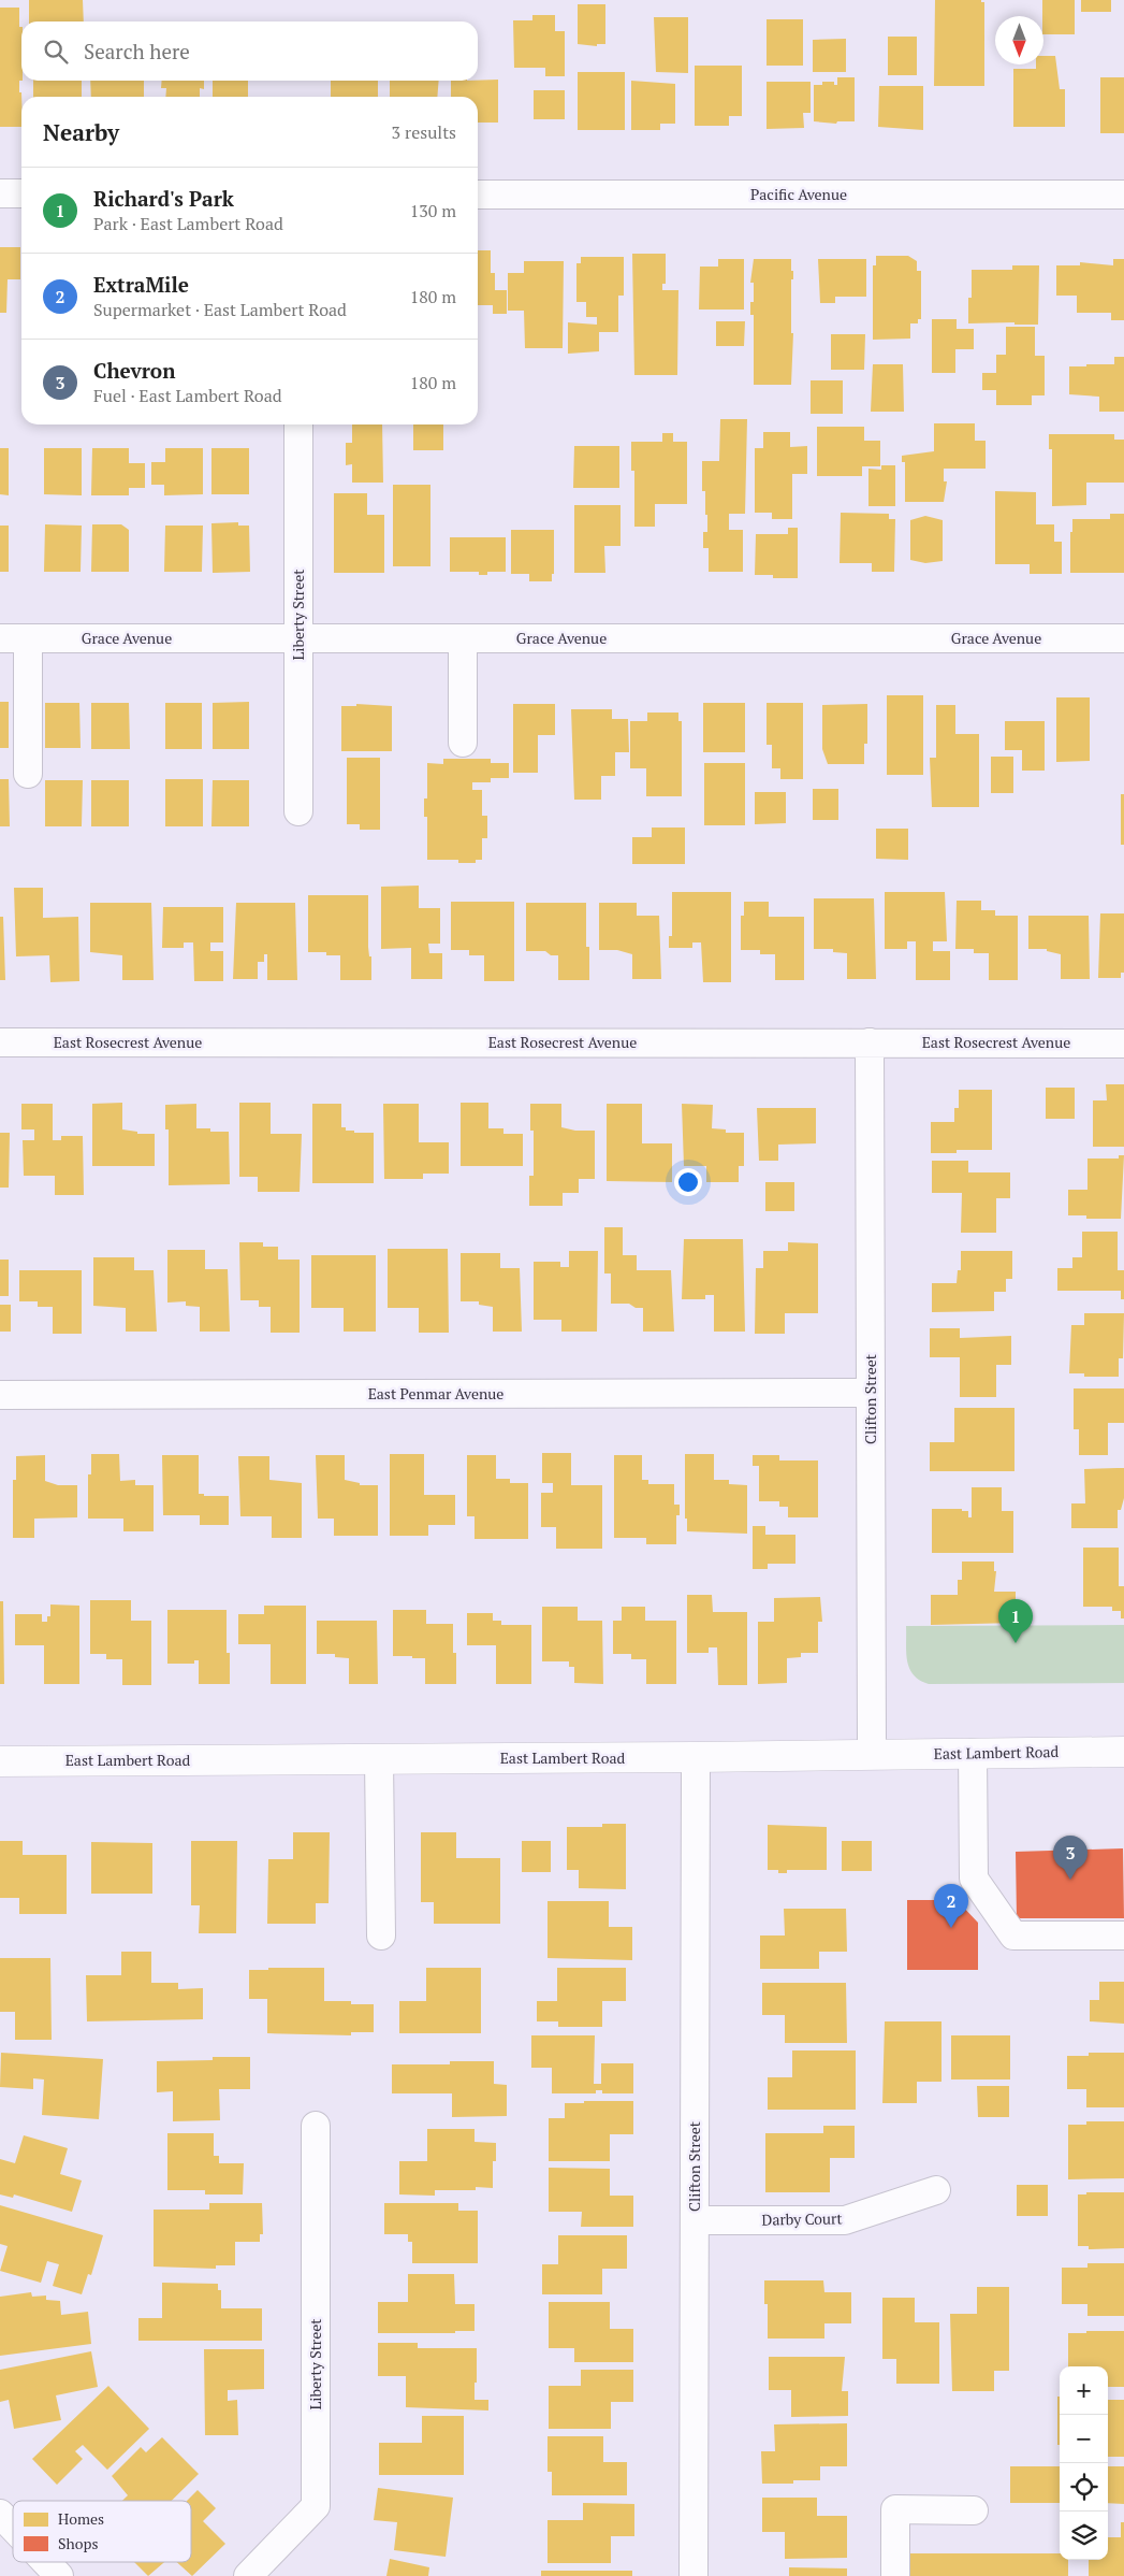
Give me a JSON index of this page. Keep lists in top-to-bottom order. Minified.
{"streets":{"main road":["East Lambert Road"],"street":["Pacific Avenue","Liberty Street","Grace Avenue","East Rosecrest Avenue","East Penmar Avenue","Clifton Street","Darby Court"]},"crossings":[["Liberty Street","Grace Avenue"],["East Rosecrest Avenue","Clifton Street"],["East Penmar Avenue","Clifton Street"],["Clifton Street","East Lambert Road"],["Clifton Street","Darby Court"]],"legend":["Homes","Shops"],"north":"bottom","page":{"search":"Search here","heading":["Nearby","3 results"],"list":[{"mark":"1","name":"Richard's Park","note":"Park · East Lambert Road","value":"130 m"},{"mark":"2","name":"ExtraMile","note":"Supermarket · East Lambert Road","value":"180 m"},{"mark":"3","name":"Chevron","note":"Fuel · East Lambert Road","value":"180 m"}],"pins":["1","3","2"],"map_buttons":["+","−"]}}
